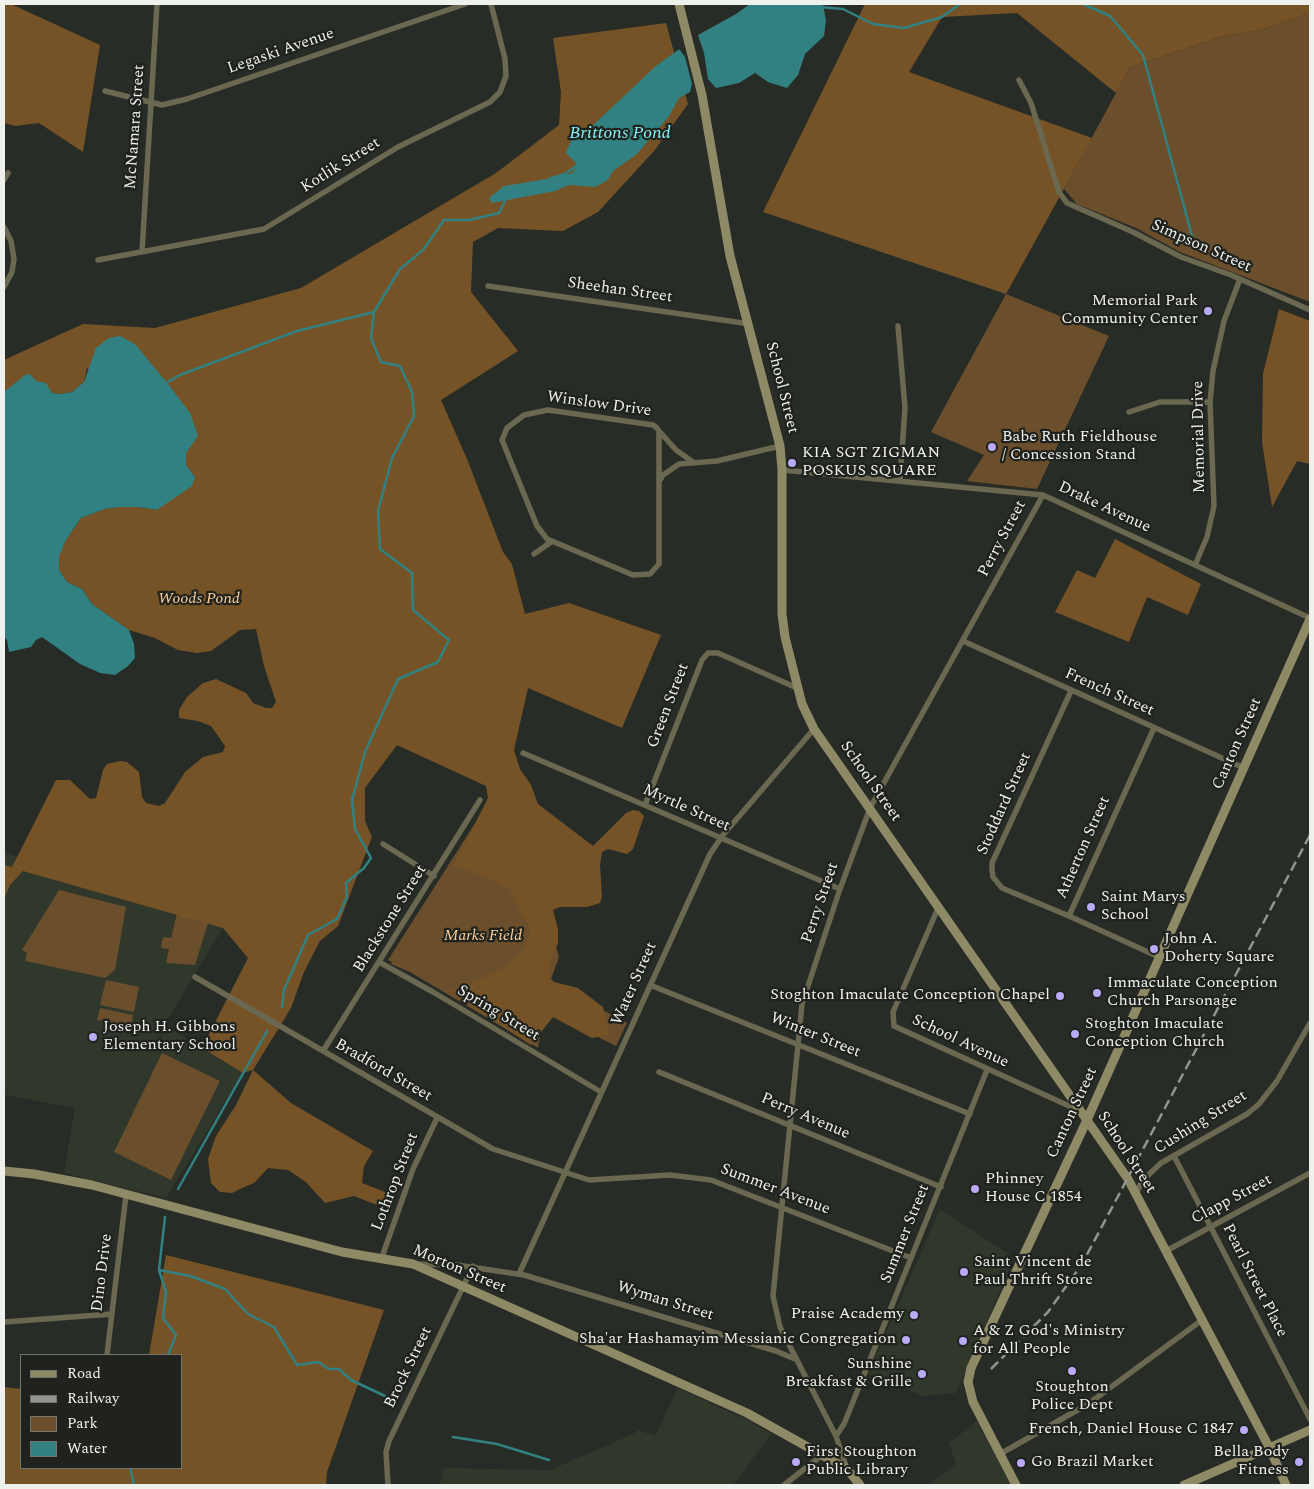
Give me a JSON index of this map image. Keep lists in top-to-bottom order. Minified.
{"streets":{"street":["Legaski Avenue","McNamara Street","Kotlik Street","Simpson Street","Sheehan Street","School Street","Winslow Drive","Memorial Drive","Drake Avenue","Perry Street","French Street","Green Street","Canton Street","Stoddard Street","Myrtle Street","Atherton Street","Blackstone Street","Water Street","Spring Street","Winter Street","School Avenue","Bradford Street","Perry Avenue","Cushing Street","Lothrop Street","Summer Avenue","Clapp Street","Summer Street","Morton Street","Dino Drive","Pearl Street Place","Wyman Street","Brock Street"]},"crossings":[["Legaski Avenue","McNamara Street"],["McNamara Street","Kotlik Street"],["Simpson Street","Memorial Drive"],["Sheehan Street","School Street"],["School Street","Drake Avenue"],["School Street","Perry Street"],["School Street","Green Street"],["School Street","Canton Street"],["School Street","Water Street"],["School Street","School Avenue"],["School Street","Cushing Street"],["School Street","Clapp Street"],["Memorial Drive","Drake Avenue"],["Drake Avenue","Perry Street"],["Drake Avenue","Canton Street"],["Perry Street","French Street"],["Perry Street","Myrtle Street"],["Perry Street","Winter Street"],["Perry Street","Perry Avenue"],["Perry Street","Summer Avenue"],["Perry Street","Wyman Street"],["French Street","Canton Street"],["French Street","Stoddard Street"],["French Street","Atherton Street"],["Green Street","Myrtle Street"],["Canton Street","Atherton Street"],["Stoddard Street","Atherton Street"],["Myrtle Street","Water Street"],["Blackstone Street","Spring Street"],["Blackstone Street","Bradford Street"],["Water Street","Spring Street"],["Water Street","Winter Street"],["Water Street","Bradford Street"],["Water Street","Summer Avenue"],["Water Street","Wyman Street"],["Winter Street","Summer Street"],["School Avenue","Summer Street"],["Bradford Street","Lothrop Street"],["Bradford Street","Summer Avenue"],["Perry Avenue","Summer Street"],["Cushing Street","Pearl Street Place"],["Lothrop Street","Morton Street"],["Summer Avenue","Summer Street"],["Clapp Street","Pearl Street Place"],["Morton Street","Dino Drive"],["Morton Street","Wyman Street"],["Morton Street","Brock Street"],["Wyman Street","Brock Street"]],"water":["Brittons Pond"],"parks":["Woods Pond","Marks Field"],"places":["Memorial Park Community Center","Babe Ruth Fieldhouse / Concession Stand","KIA SGT ZIGMAN POSKUS SQUARE","Saint Marys School","John A. Doherty Square","Immaculate Conception Church Parsonage","Stoghton Imaculate Conception Chapel","Stoghton Imaculate Conception Church","Joseph H. Gibbons Elementary School","Phinney House C 1854","Saint Vincent de Paul Thrift Store","Praise Academy","Sha'ar Hashamayim Messianic Congregation","A & Z God's Ministry for All People","Stoughton Police Dept","Sunshine Breakfast & Grille","French, Daniel House C 1847","First Stoughton Public Library","Bella Body Fitness","Go Brazil Market"],"legend":["Road","Railway","Park","Water"]}
